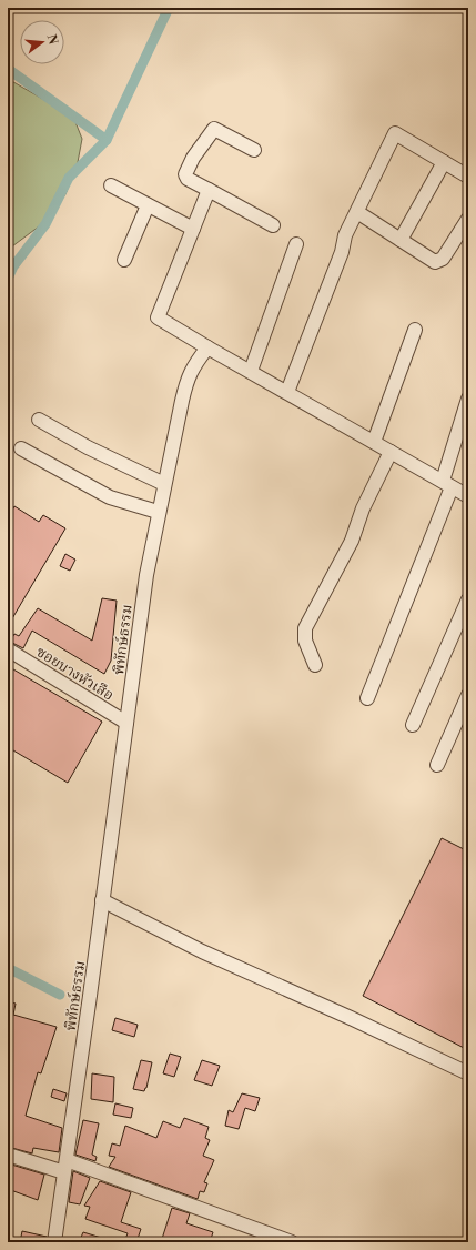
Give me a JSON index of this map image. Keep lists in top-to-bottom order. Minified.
{"streets":{"street":["พิทักษ์ธรรม","ซอยบางหัวเสือ"]},"crossings":[["พิทักษ์ธรรม","ซอยบางหัวเสือ"]],"north":"right"}
